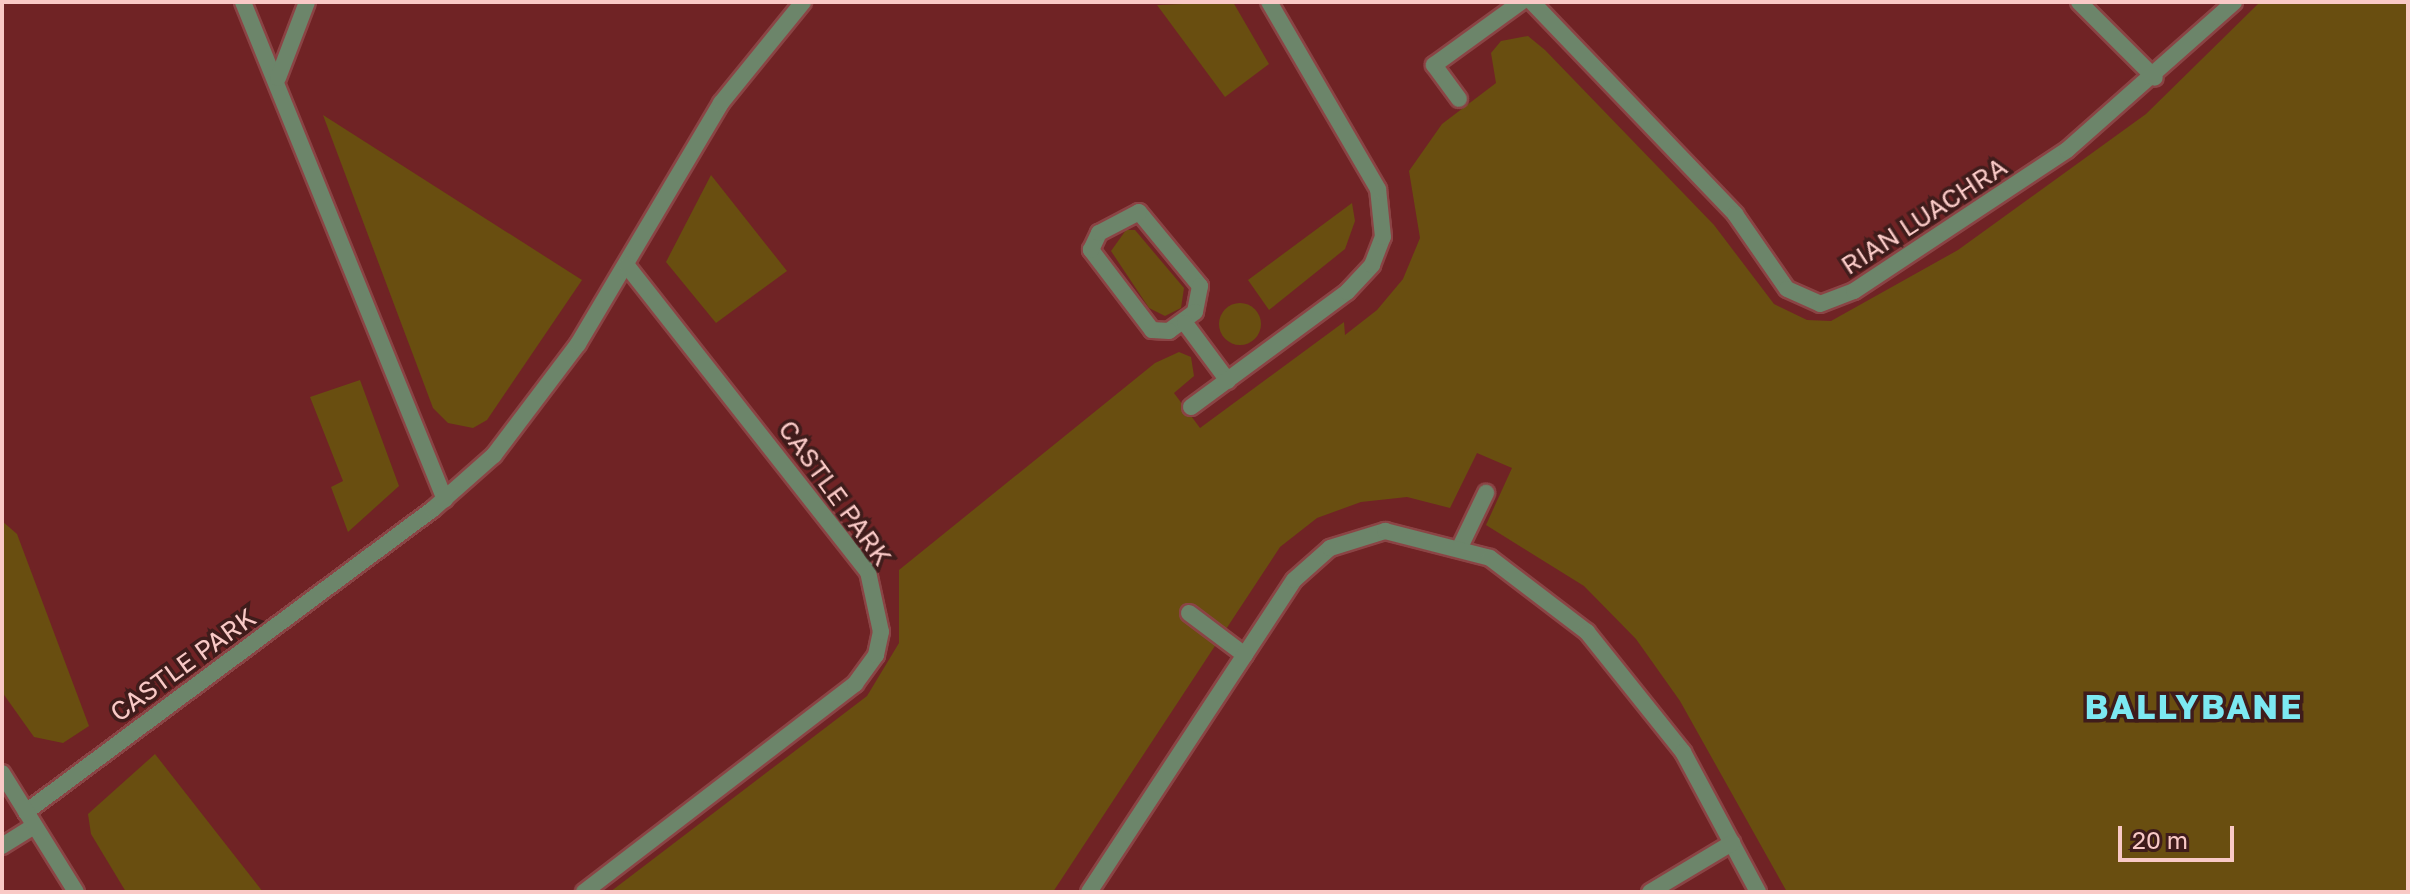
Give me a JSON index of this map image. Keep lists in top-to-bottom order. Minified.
{"streets":{"street":["RIAN LUACHRA","CASTLE PARK"]},"districts":["BALLYBANE"],"scale_bar":"20 m"}
